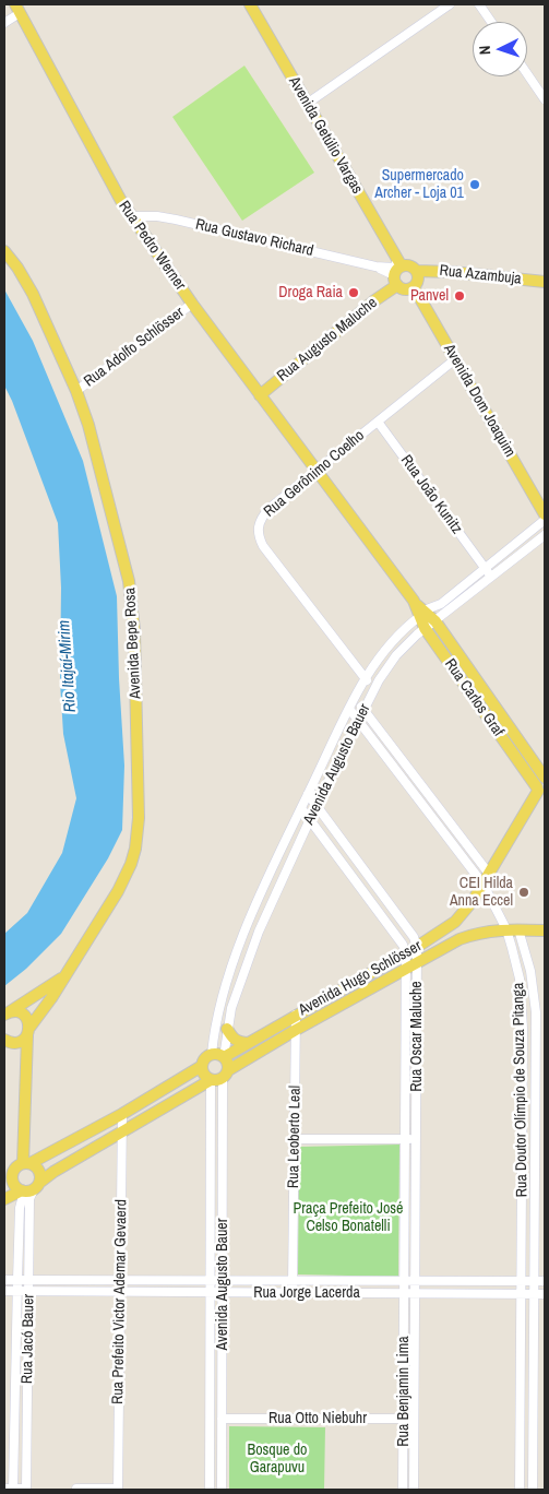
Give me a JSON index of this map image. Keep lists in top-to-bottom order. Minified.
{"streets":{"main road":["Avenida Getúlio Vargas","Rua Pedro Werner","Rua Azambuja","Rua Augusto Maluche","Avenida Dom Joaquim","Avenida Bepe Rosa","Rua Carlos Graf","Avenida Hugo Schlösser"],"street":["Rua Gustavo Richard","Rua Adolfo Schlösser","Rua Gerônimo Coelho","Rua João Kunitz","Avenida Augusto Bauer","Rua Oscar Maluche","Rua Doutor Olímpio de Souza Pitanga","Rua Leoberto Leal","Rua Jorge Lacerda","Rua Prefeito Victor Ademar Gevaerd","Rua Jacó Bauer","Rua Benjamin Lima","Rua Otto Niebuhr"]},"crossings":[["Avenida Getúlio Vargas","Rua Gustavo Richard"],["Avenida Getúlio Vargas","Rua Azambuja"],["Avenida Getúlio Vargas","Rua Augusto Maluche"],["Avenida Getúlio Vargas","Avenida Dom Joaquim"],["Rua Gustavo Richard","Rua Pedro Werner"],["Rua Gustavo Richard","Rua Azambuja"],["Rua Gustavo Richard","Rua Augusto Maluche"],["Rua Gustavo Richard","Avenida Dom Joaquim"],["Rua Pedro Werner","Rua Augusto Maluche"],["Rua Pedro Werner","Rua Adolfo Schlösser"],["Rua Pedro Werner","Rua Gerônimo Coelho"],["Rua Pedro Werner","Rua Carlos Graf"],["Rua Azambuja","Rua Augusto Maluche"],["Rua Azambuja","Avenida Dom Joaquim"],["Rua Augusto Maluche","Avenida Dom Joaquim"],["Rua Adolfo Schlösser","Avenida Bepe Rosa"],["Avenida Dom Joaquim","Rua Gerônimo Coelho"],["Rua Gerônimo Coelho","Rua João Kunitz"],["Rua Gerônimo Coelho","Rua Carlos Graf"],["Rua Gerônimo Coelho","Avenida Augusto Bauer"],["Rua João Kunitz","Avenida Augusto Bauer"],["Rua Carlos Graf","Avenida Augusto Bauer"],["Rua Carlos Graf","Avenida Hugo Schlösser"],["Avenida Augusto Bauer","Avenida Hugo Schlösser"],["Avenida Augusto Bauer","Rua Oscar Maluche"],["Avenida Augusto Bauer","Rua Doutor Olímpio de Souza Pitanga"],["Avenida Augusto Bauer","Rua Jorge Lacerda"],["Avenida Augusto Bauer","Rua Otto Niebuhr"],["Avenida Hugo Schlösser","Rua Oscar Maluche"],["Avenida Hugo Schlösser","Rua Doutor Olímpio de Souza Pitanga"],["Avenida Hugo Schlösser","Rua Leoberto Leal"],["Rua Oscar Maluche","Rua Jorge Lacerda"],["Rua Oscar Maluche","Rua Benjamin Lima"],["Rua Doutor Olímpio de Souza Pitanga","Rua Jorge Lacerda"],["Rua Leoberto Leal","Rua Jorge Lacerda"],["Rua Jorge Lacerda","Rua Prefeito Victor Ademar Gevaerd"],["Rua Jorge Lacerda","Rua Jacó Bauer"],["Rua Jorge Lacerda","Rua Benjamin Lima"],["Rua Benjamin Lima","Rua Otto Niebuhr"]],"water":["Rio Itajaí-Mirim"],"parks":["Praça Prefeito José Celso Bonatelli","Bosque do Garapuvu"],"places":["Supermercado Archer - Loja 01","Droga Raia","Panvel","CEI Hilda Anna Eccel"],"north":"left"}
